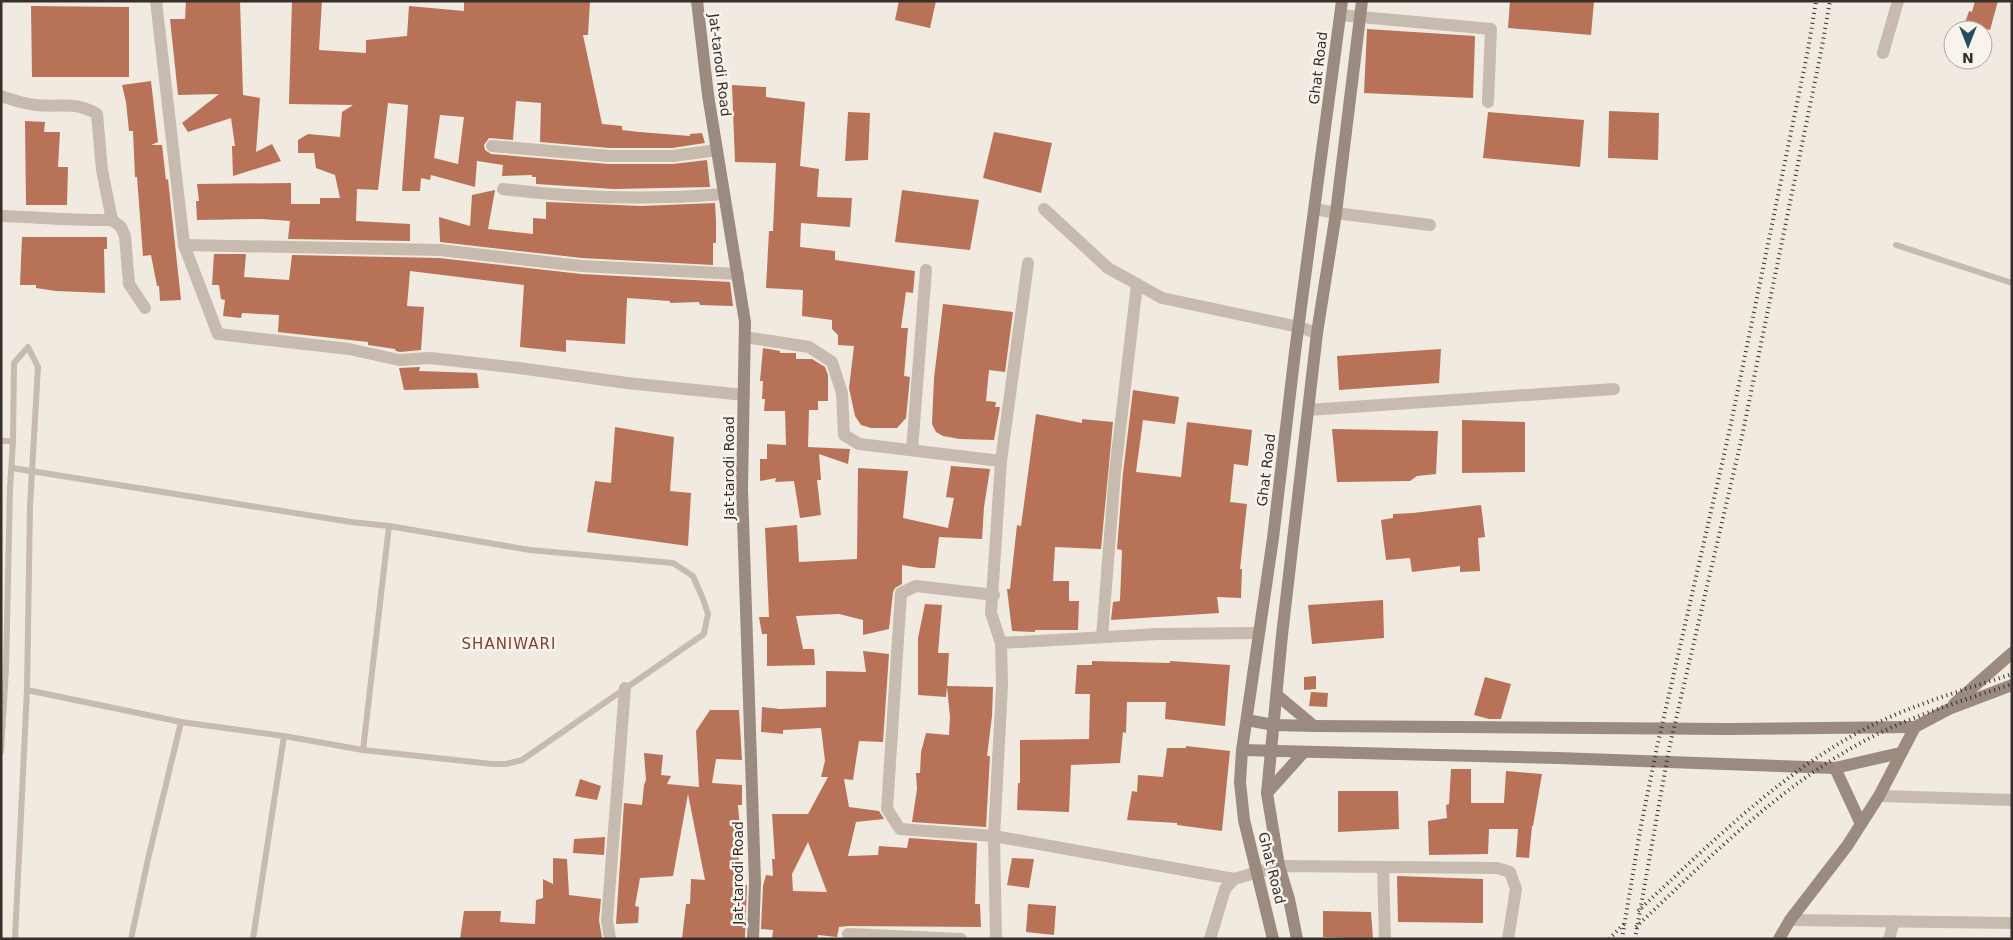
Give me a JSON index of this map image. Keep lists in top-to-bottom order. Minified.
{"streets":{"main road":["Jat-tarodi Road","Ghat Road"]},"districts":["SHANIWARI"],"north":"bottom"}
